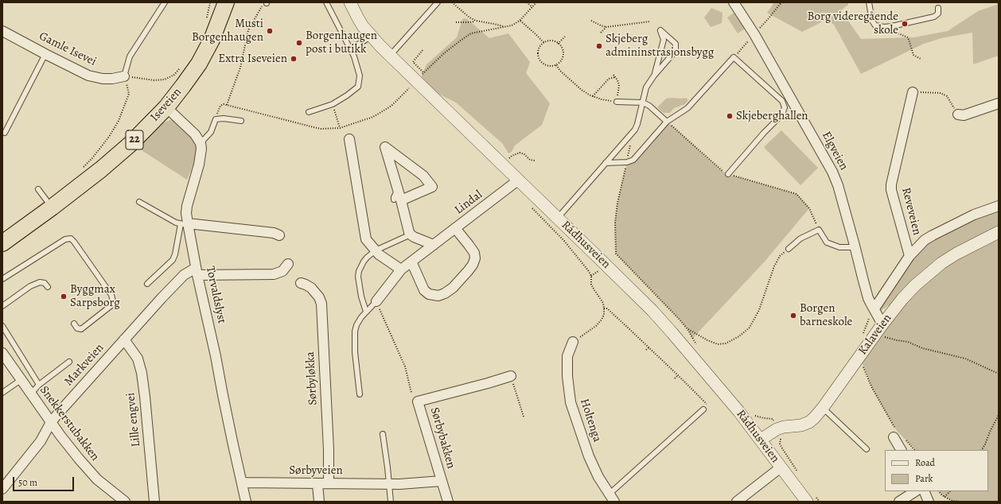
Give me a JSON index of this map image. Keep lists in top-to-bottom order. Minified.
{"streets":{"highway":["Iseveien","22"],"street":["Gamle Isevei","Elgveien","Lindal","Reveveien","Rådhusveien","Torvaldslyst","Kalaveien","Markveien","Sørbyløkka","Lille engvei","Holtenga","Snekkerstubakken","Sørbybakken","Sørbyveien"]},"crossings":[["Elgveien","Kalaveien"],["Lindal","Rådhusveien"],["Rådhusveien","Kalaveien"],["Torvaldslyst","Markveien"],["Torvaldslyst","Sørbyveien"],["Markveien","Lille engvei"],["Markveien","Snekkerstubakken"],["Sørbyløkka","Sørbyveien"],["Sørbybakken","Sørbyveien"]],"places":["Borg videregående skole","Musti Borgenhaugen","Borgenhaugen post i butikk","Skjeberg admininstrasjonsbygg","Extra Iseveien","Skjeberghallen","Byggmax Sarpsborg","Borgen barneskole"],"legend":["Road","Park"],"scale_bar":"50 m"}
